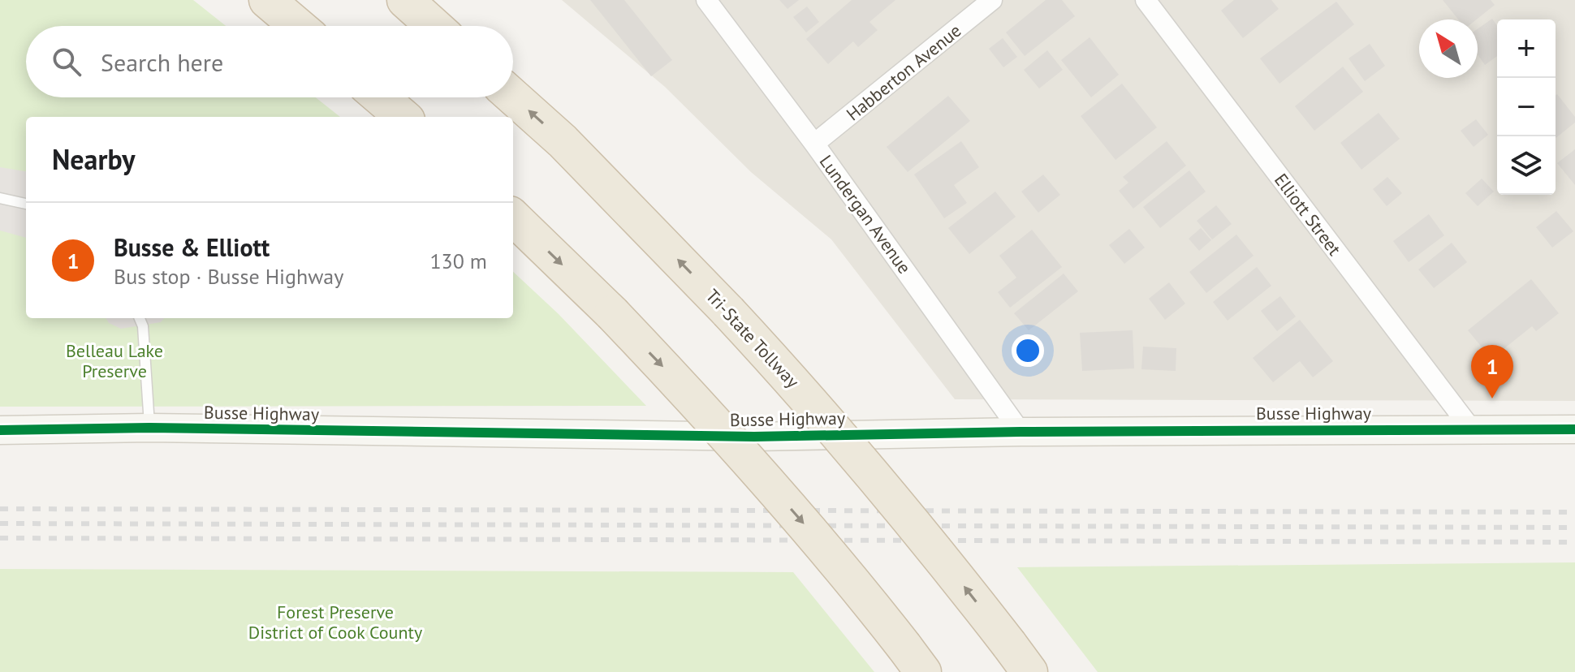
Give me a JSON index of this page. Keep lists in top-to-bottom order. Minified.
{"streets":{"highway":["Tri-State Tollway"],"main road":["Busse Highway"],"street":["Habberton Avenue","Lundergan Avenue","Elliott Street"]},"crossings":[["Habberton Avenue","Lundergan Avenue"],["Lundergan Avenue","Busse Highway"],["Elliott Street","Busse Highway"]],"parks":["Belleau Lake Preserve","Forest Preserve District of Cook County"],"north":"top left","page":{"map_buttons":["+","−"],"search":"Search here","heading":"Nearby","list":[{"mark":"1","name":"Busse & Elliott","note":"Bus stop · Busse Highway","value":"130 m"}],"pins":"1"}}
